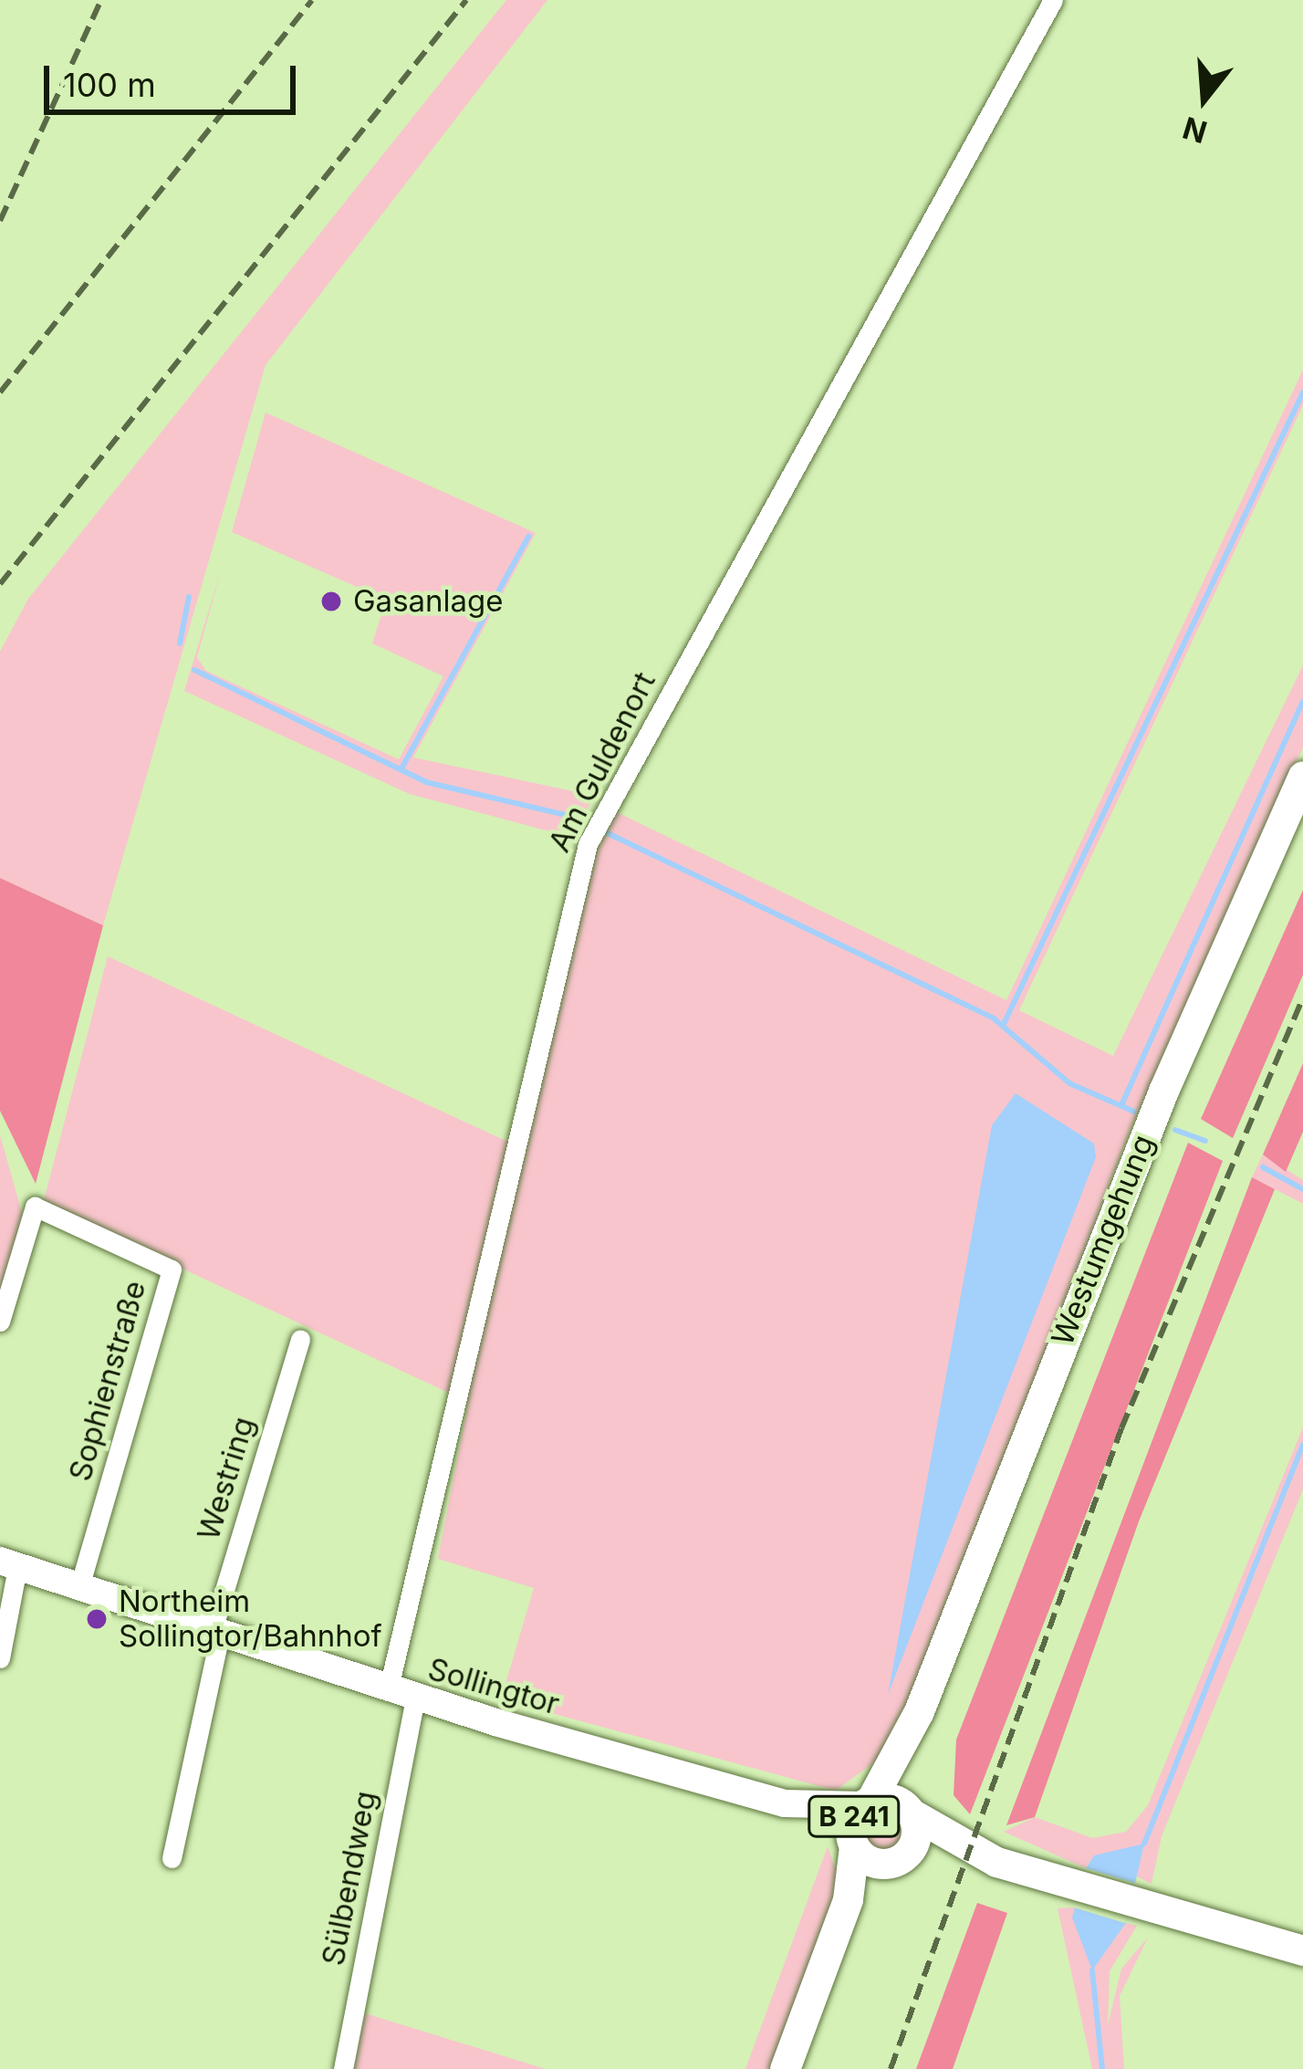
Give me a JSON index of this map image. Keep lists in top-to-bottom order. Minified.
{"streets":{"main road":["Westumgehung","Sollingtor","B 241"],"street":["Am Guldenort","Sophienstraße","Westring","Sülbendweg"]},"crossings":[["Am Guldenort","Sollingtor"],["Am Guldenort","Sülbendweg"],["Westumgehung","Sollingtor"],["Westumgehung","B 241"],["Sophienstraße","Sollingtor"],["Westring","Sollingtor"],["Sollingtor","B 241"],["Sollingtor","Sülbendweg"]],"places":["Gasanlage","Northeim Sollingtor/Bahnhof"],"scale_bar":"100 m","north":"bottom"}
